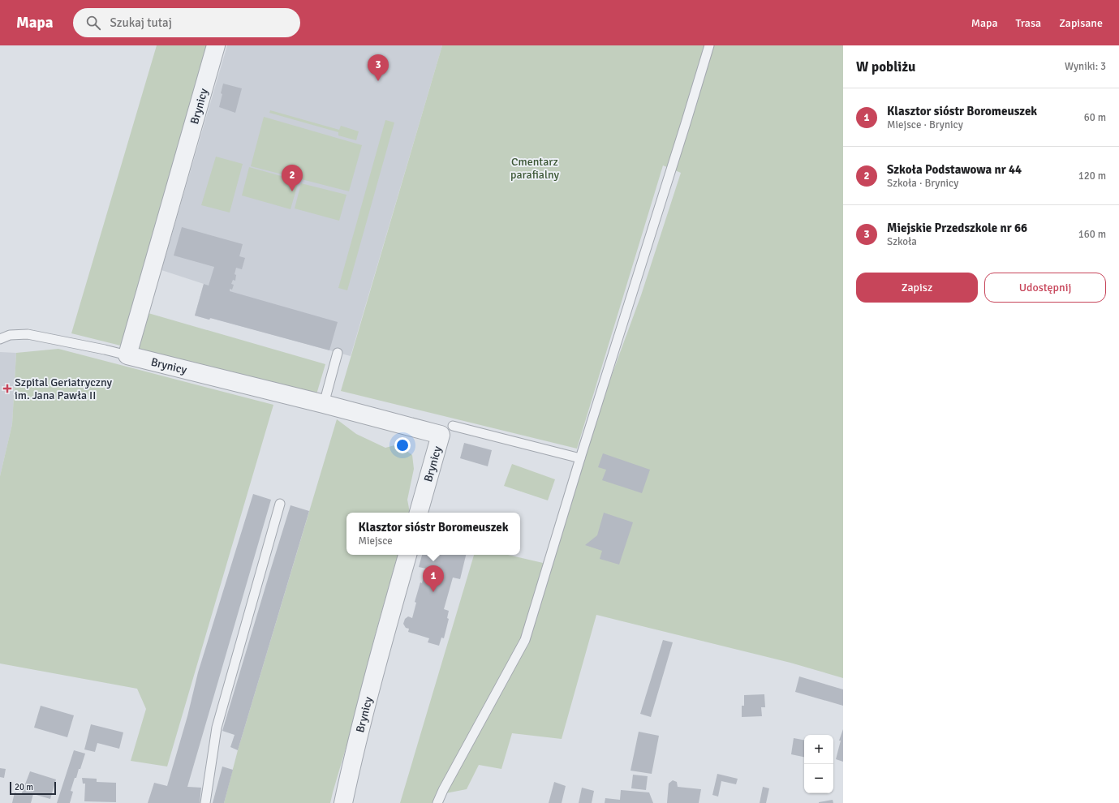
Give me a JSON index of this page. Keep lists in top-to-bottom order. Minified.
{"streets":{"street":["Brynicy"]},"parks":["Cmentarz parafialny"],"places":{"health":["Szpital Geriatryczny im. Jana Pawła II"]},"scale_bar":"20 m","page":{"header":"Mapa","search":"Szukaj tutaj","nav":["Mapa","Trasa","Zapisane"],"heading":["W pobliżu","Wyniki: 3"],"pins":["3","2","1"],"list":[{"mark":"1","name":"Klasztor sióstr Boromeuszek","note":"Miejsce · Brynicy","value":"60 m"},{"mark":"2","name":"Szkoła Podstawowa nr 44","note":"Szkoła · Brynicy","value":"120 m"},{"mark":"3","name":"Miejskie Przedszkole nr 66","note":"Szkoła","value":"160 m"}],"buttons":["Zapisz","Udostępnij"],"popup":["Klasztor sióstr Boromeuszek","Miejsce"],"map_buttons":["+","−"],"scale":"20 m"}}
